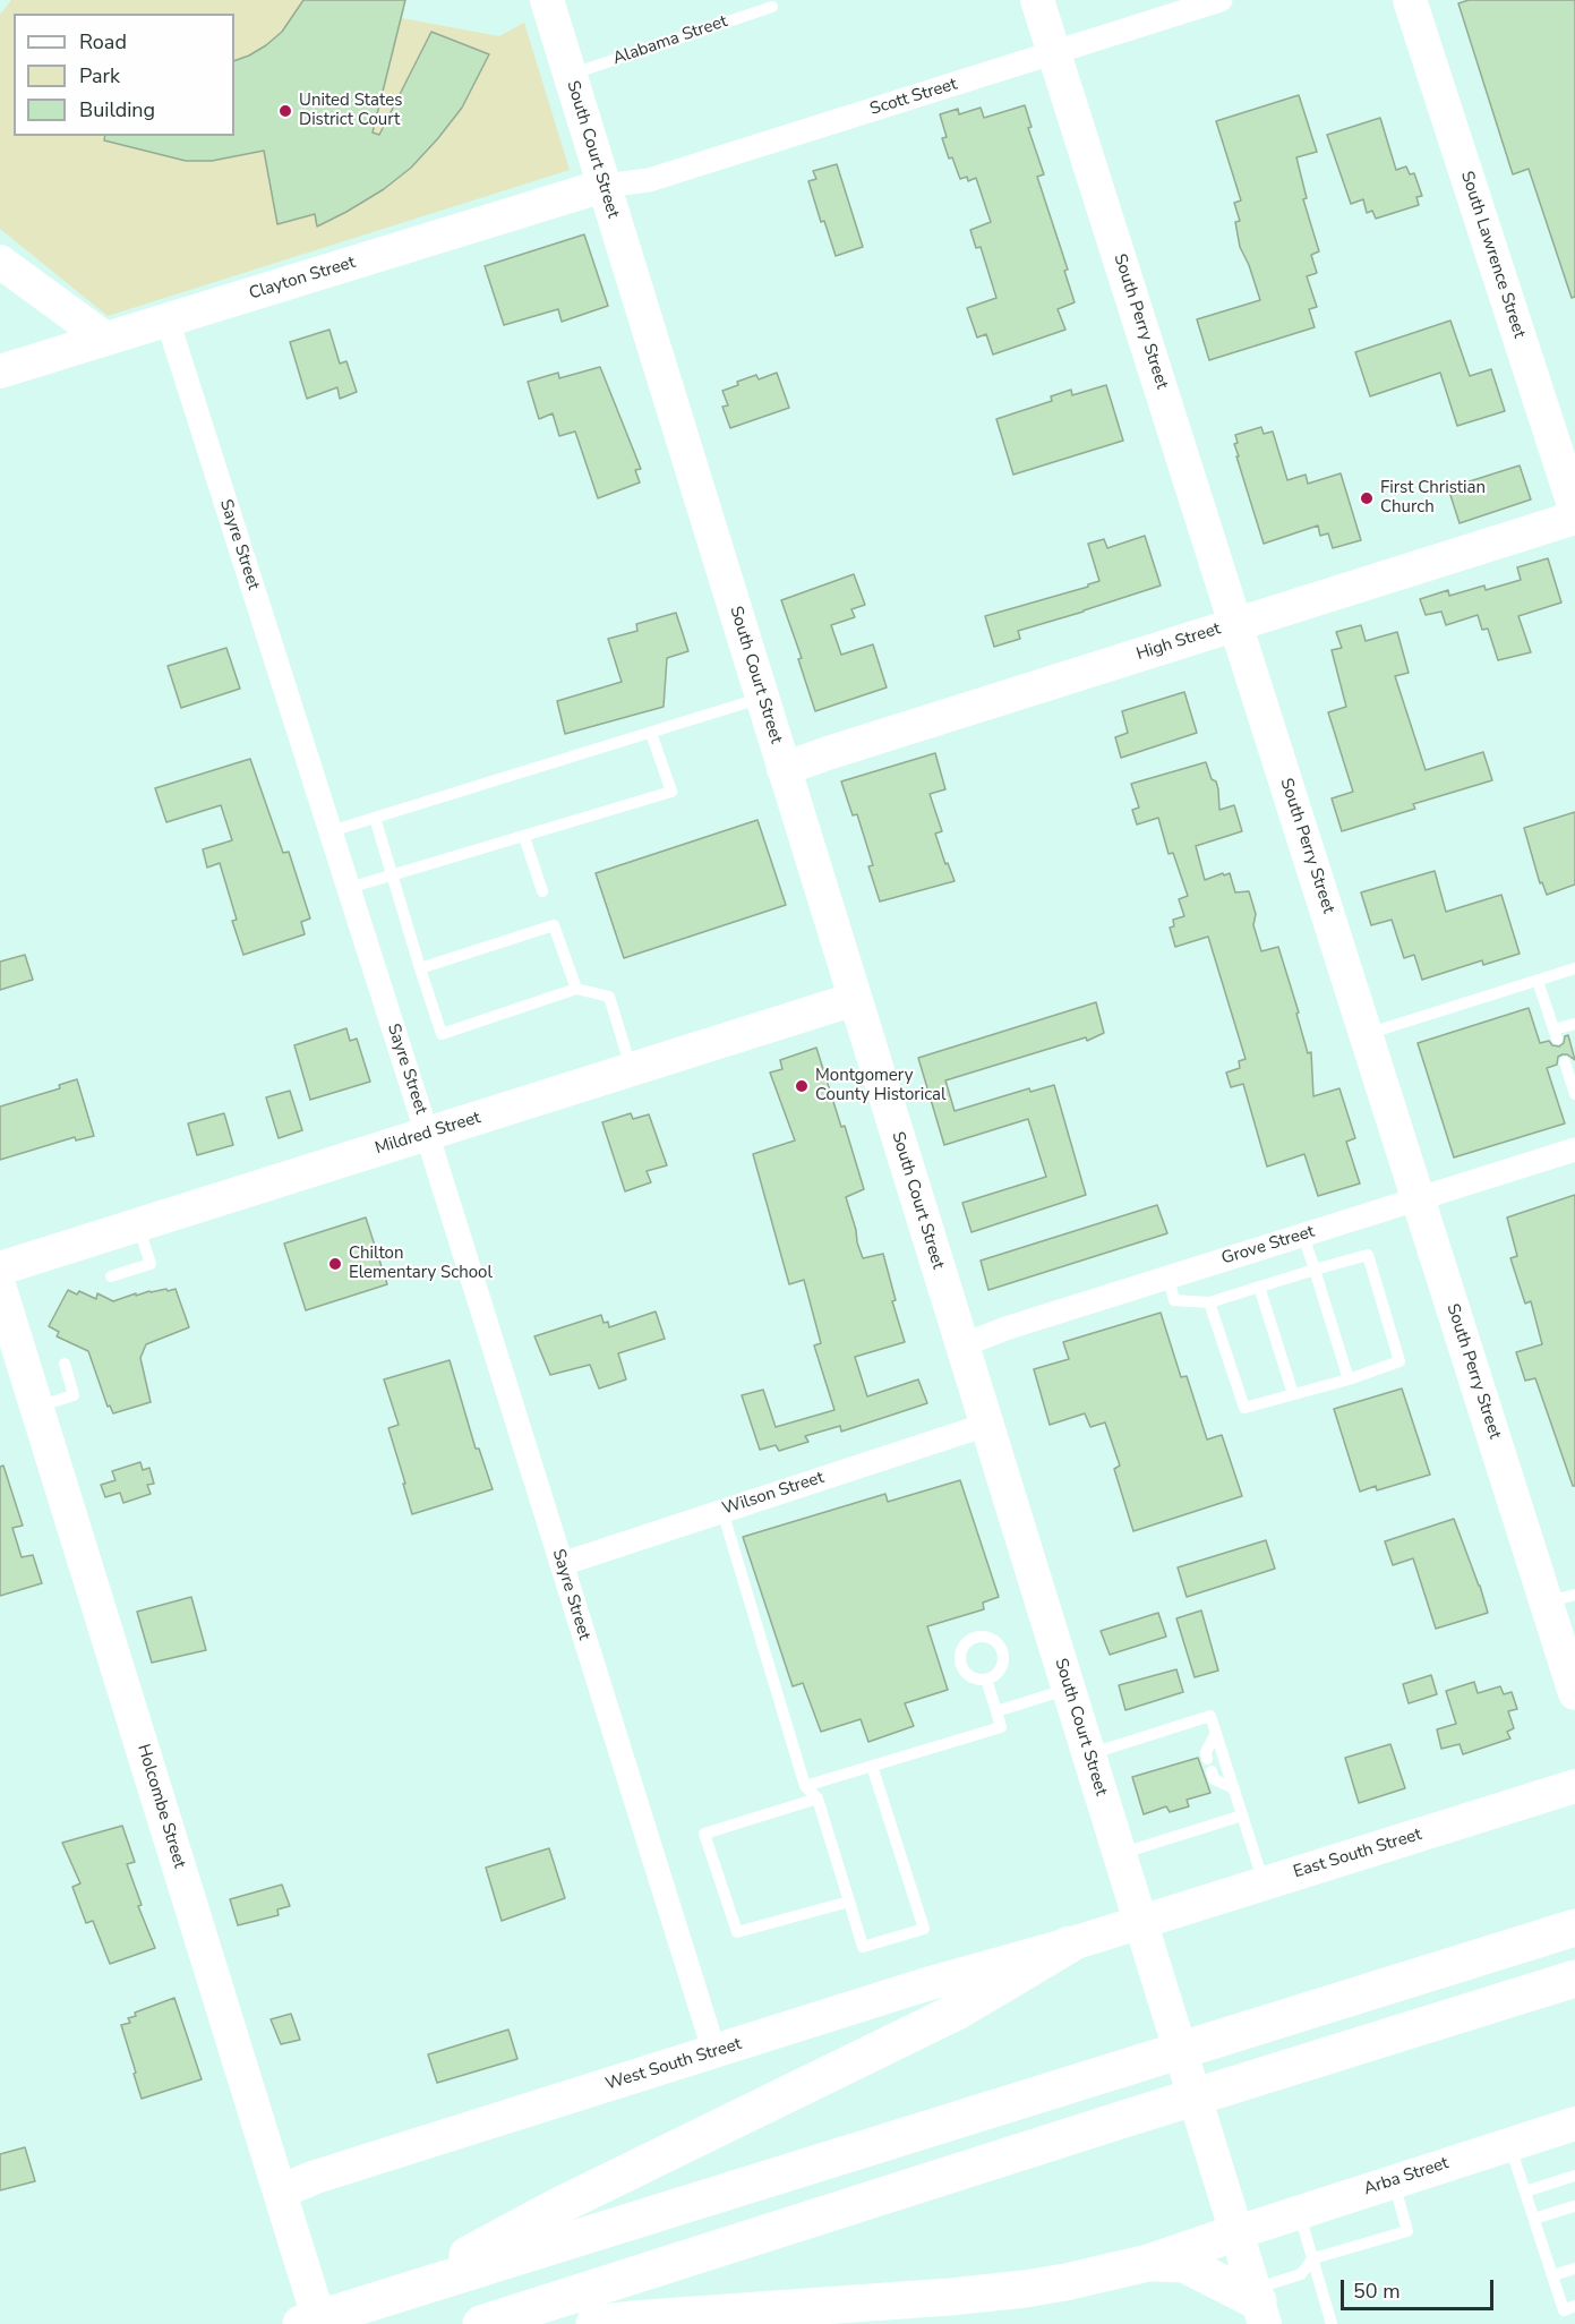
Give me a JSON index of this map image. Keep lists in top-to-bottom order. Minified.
{"streets":{"main road":["South Court Street","South Lawrence Street","Clayton Street","South Perry Street","High Street","Mildred Street","Holcombe Street","East South Street","West South Street","Arba Street"],"street":["Scott Street","Sayre Street","Grove Street","Wilson Street"],"lane":["Alabama Street"]},"crossings":[["Alabama Street","South Court Street"],["Scott Street","South Court Street"],["Scott Street","Clayton Street"],["Scott Street","South Perry Street"],["South Court Street","Clayton Street"],["South Court Street","High Street"],["South Court Street","Mildred Street"],["South Court Street","Grove Street"],["South Court Street","Wilson Street"],["South Court Street","East South Street"],["South Court Street","West South Street"],["South Court Street","Arba Street"],["Clayton Street","Sayre Street"],["South Perry Street","High Street"],["South Perry Street","Grove Street"],["Sayre Street","Mildred Street"],["Sayre Street","Wilson Street"],["Sayre Street","West South Street"],["Holcombe Street","West South Street"],["East South Street","West South Street"]],"places":["United States District Court","First Christian Church","Montgomery County Historical","Chilton Elementary School"],"legend":["Road","Park","Building"],"scale_bar":"50 m"}
